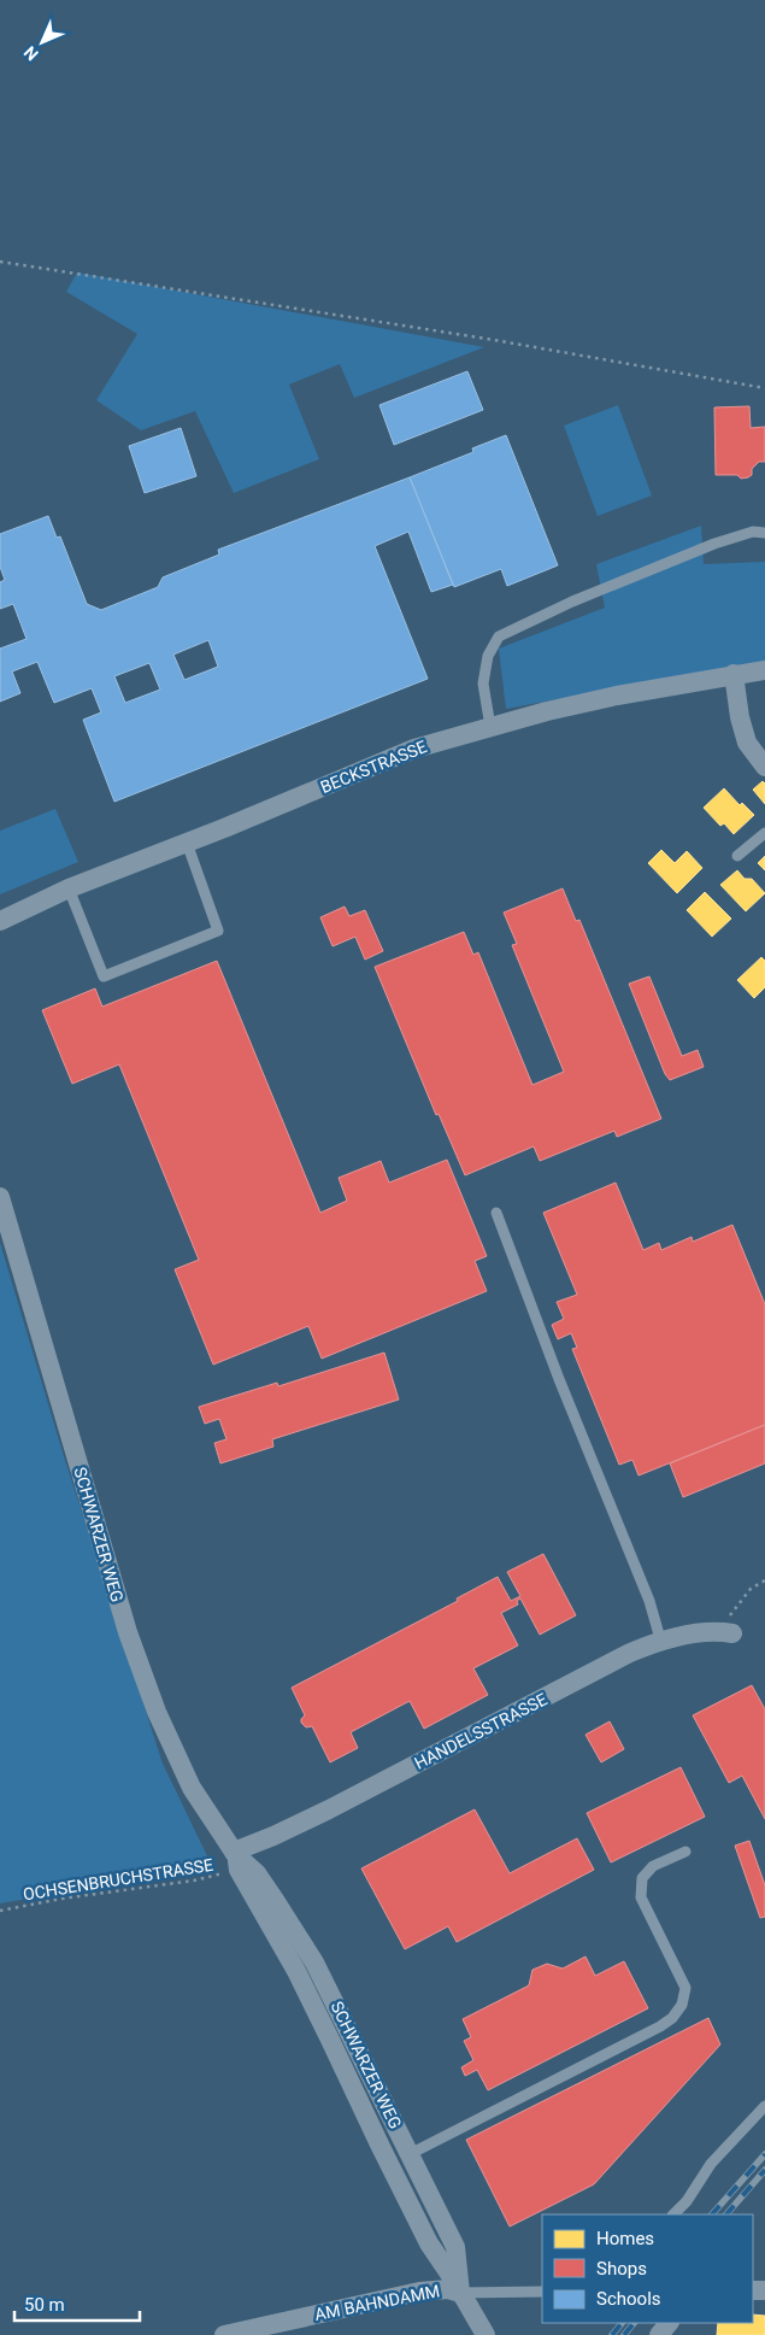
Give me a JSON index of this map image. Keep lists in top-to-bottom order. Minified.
{"streets":{"street":["BECKSTRASSE","SCHWARZER WEG","HANDELSSTRASSE","AM BAHNDAMM"],"path":["OCHSENBRUCHSTRASSE"]},"crossings":[["SCHWARZER WEG","HANDELSSTRASSE"],["SCHWARZER WEG","OCHSENBRUCHSTRASSE"],["SCHWARZER WEG","AM BAHNDAMM"],["HANDELSSTRASSE","OCHSENBRUCHSTRASSE"]],"legend":["Homes","Shops","Schools"],"scale_bar":"50 m","north":"bottom left"}
